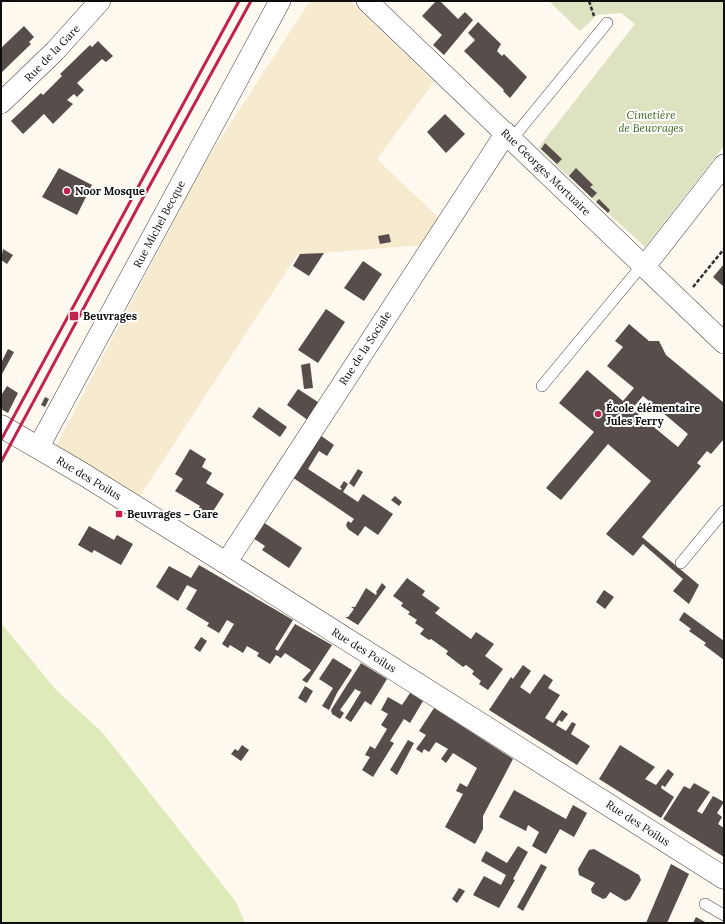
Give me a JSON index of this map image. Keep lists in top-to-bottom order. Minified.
{"streets":{"street":["Rue de la Gare","Rue Georges Mortuaire","Rue Michel Becque","Rue de la Sociale","Rue des Poilus"]},"crossings":[["Rue Georges Mortuaire","Rue de la Sociale"],["Rue Michel Becque","Rue des Poilus"],["Rue de la Sociale","Rue des Poilus"]],"parks":["Cimetière de Beuvrages"],"places":{"other":["Noor Mosque","École élémentaire Jules Ferry"],"transit":["Beuvrages","Beuvrages – Gare"]}}
